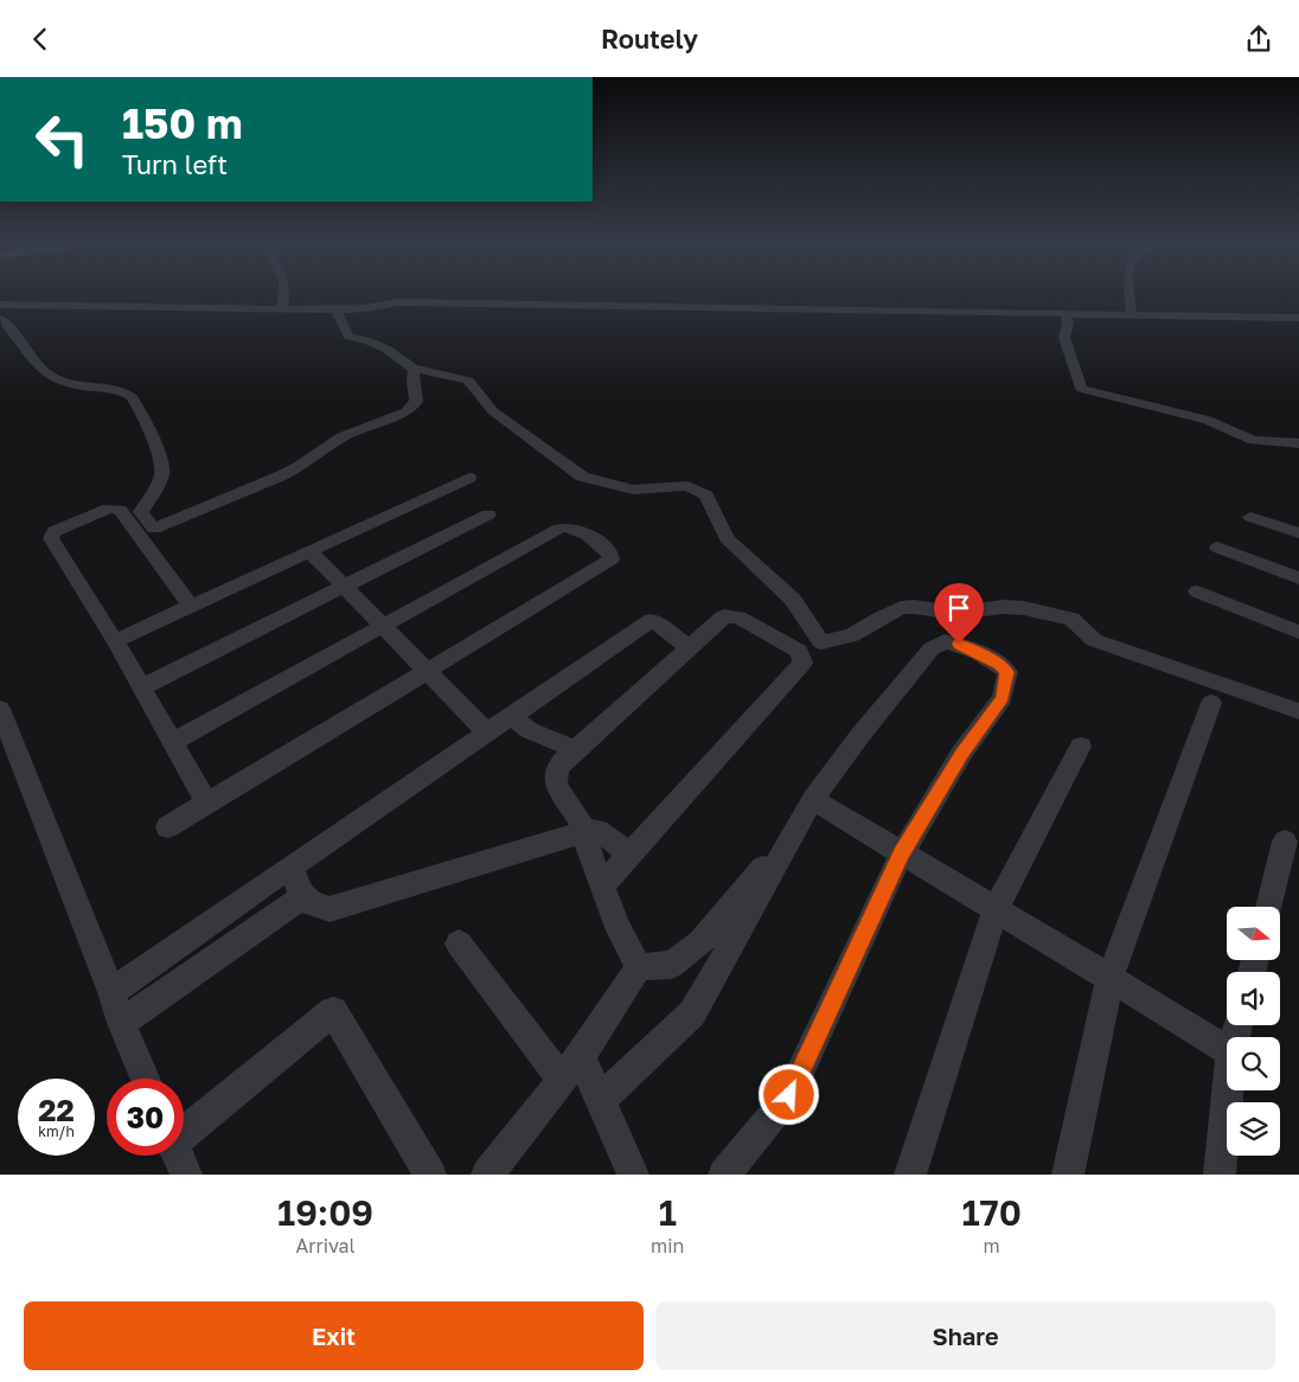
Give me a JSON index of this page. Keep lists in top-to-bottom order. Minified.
{"north":"right","page":{"header":"Routely","turn":["150 m","Turn left"],"speed":"22 km/h","limit":"30","eta":["19:09","Arrival","1","min","170","m"],"buttons":["Exit","Share"]}}
